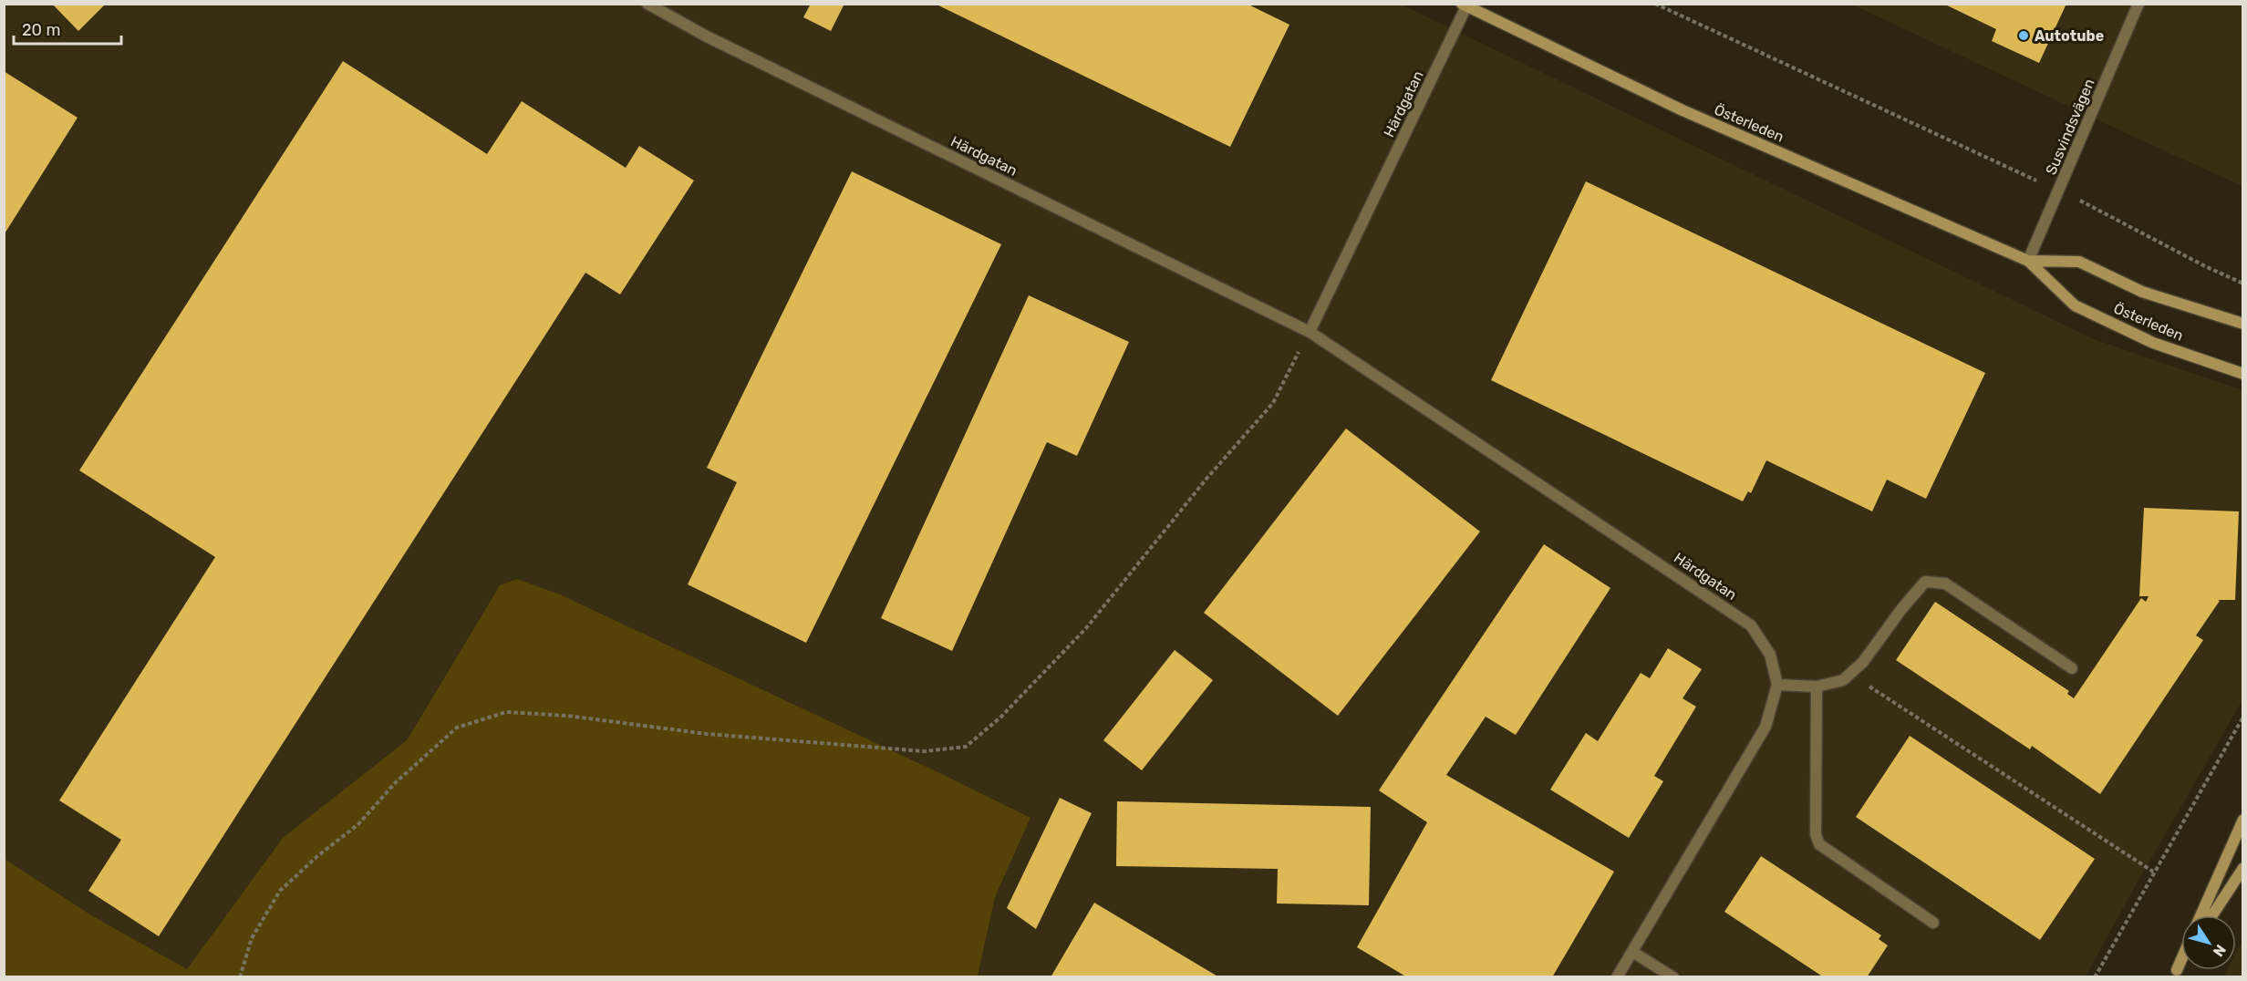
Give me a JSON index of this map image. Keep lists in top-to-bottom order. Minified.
{"streets":{"main road":["Österleden"],"street":["Härdgatan","Susvindsvägen"]},"crossings":[["Härdgatan","Österleden"],["Österleden","Susvindsvägen"]],"places":["Autotube"],"scale_bar":"20 m","north":"bottom right"}
